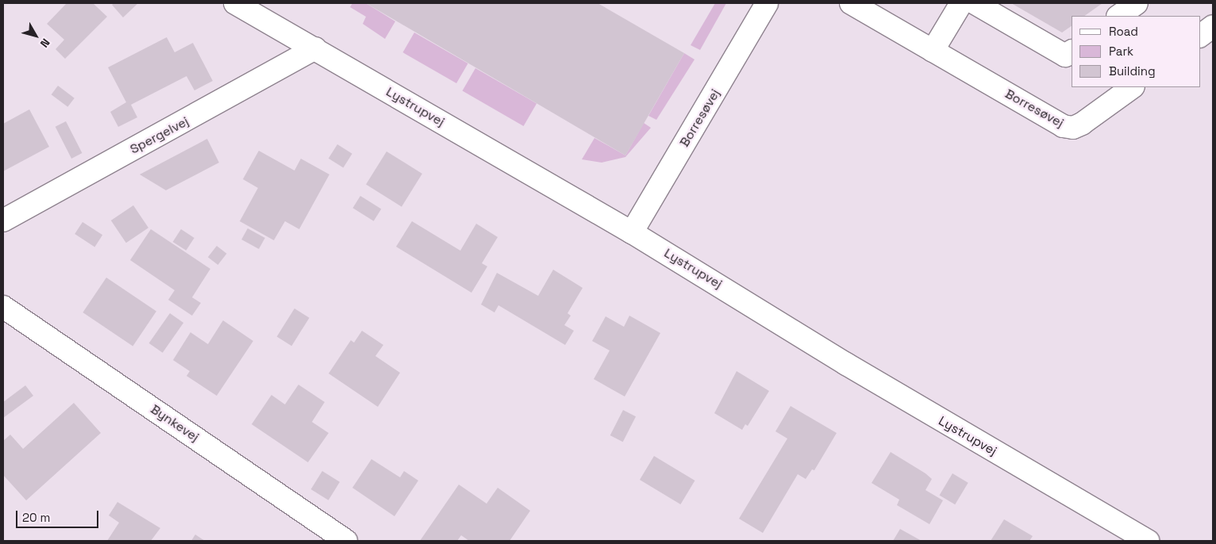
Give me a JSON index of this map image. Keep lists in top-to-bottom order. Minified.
{"streets":{"street":["Lystrupvej","Borresøvej","Spergelvej","Bynkevej"]},"crossings":[["Lystrupvej","Borresøvej"],["Lystrupvej","Spergelvej"]],"legend":["Road","Park","Building"],"scale_bar":"20 m","north":"bottom right"}
